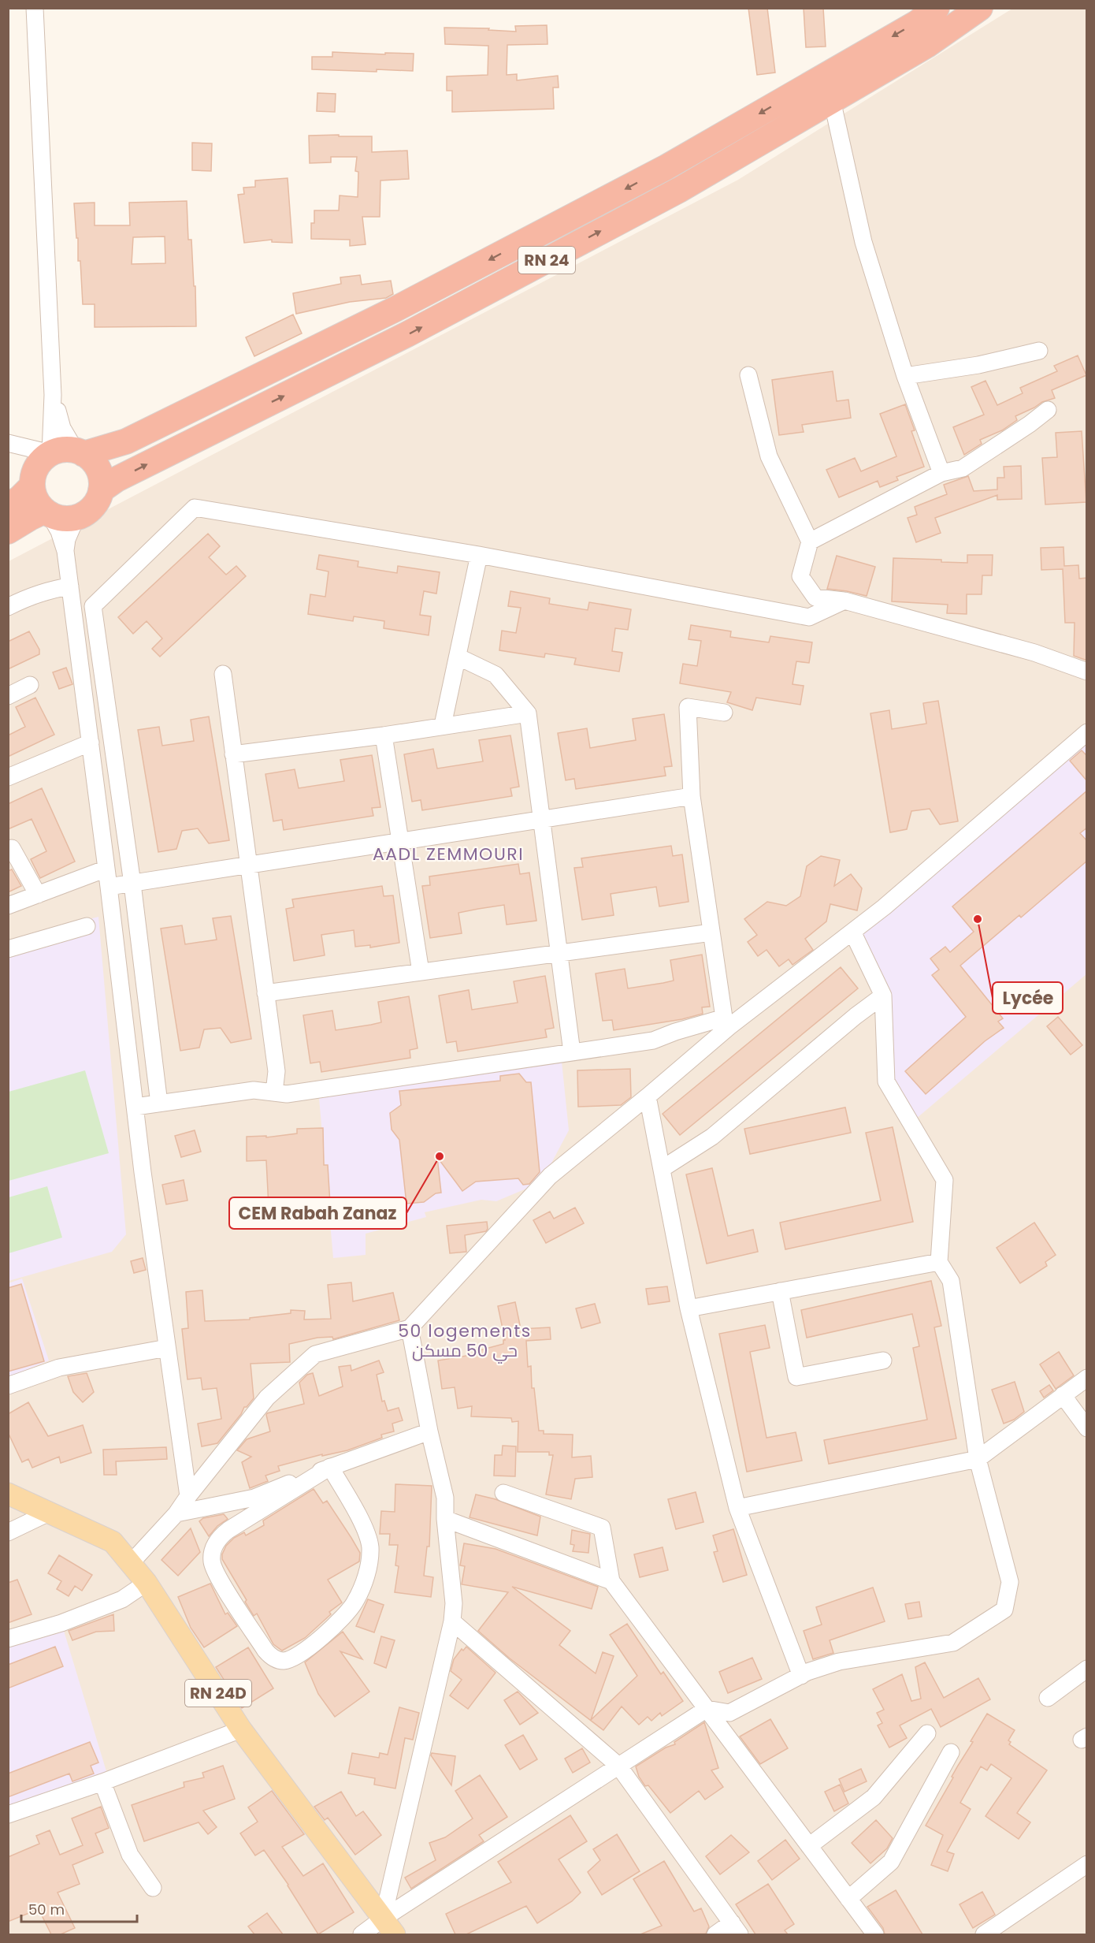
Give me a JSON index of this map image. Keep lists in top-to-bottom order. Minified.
{"streets":{"highway":["RN 24"],"main road":["RN 24D"]},"districts":["AADL ZEMMOURI","50 logements حي 50 مسكن"],"places":["Lycée","CEM Rabah Zanaz"],"scale_bar":"50 m"}
